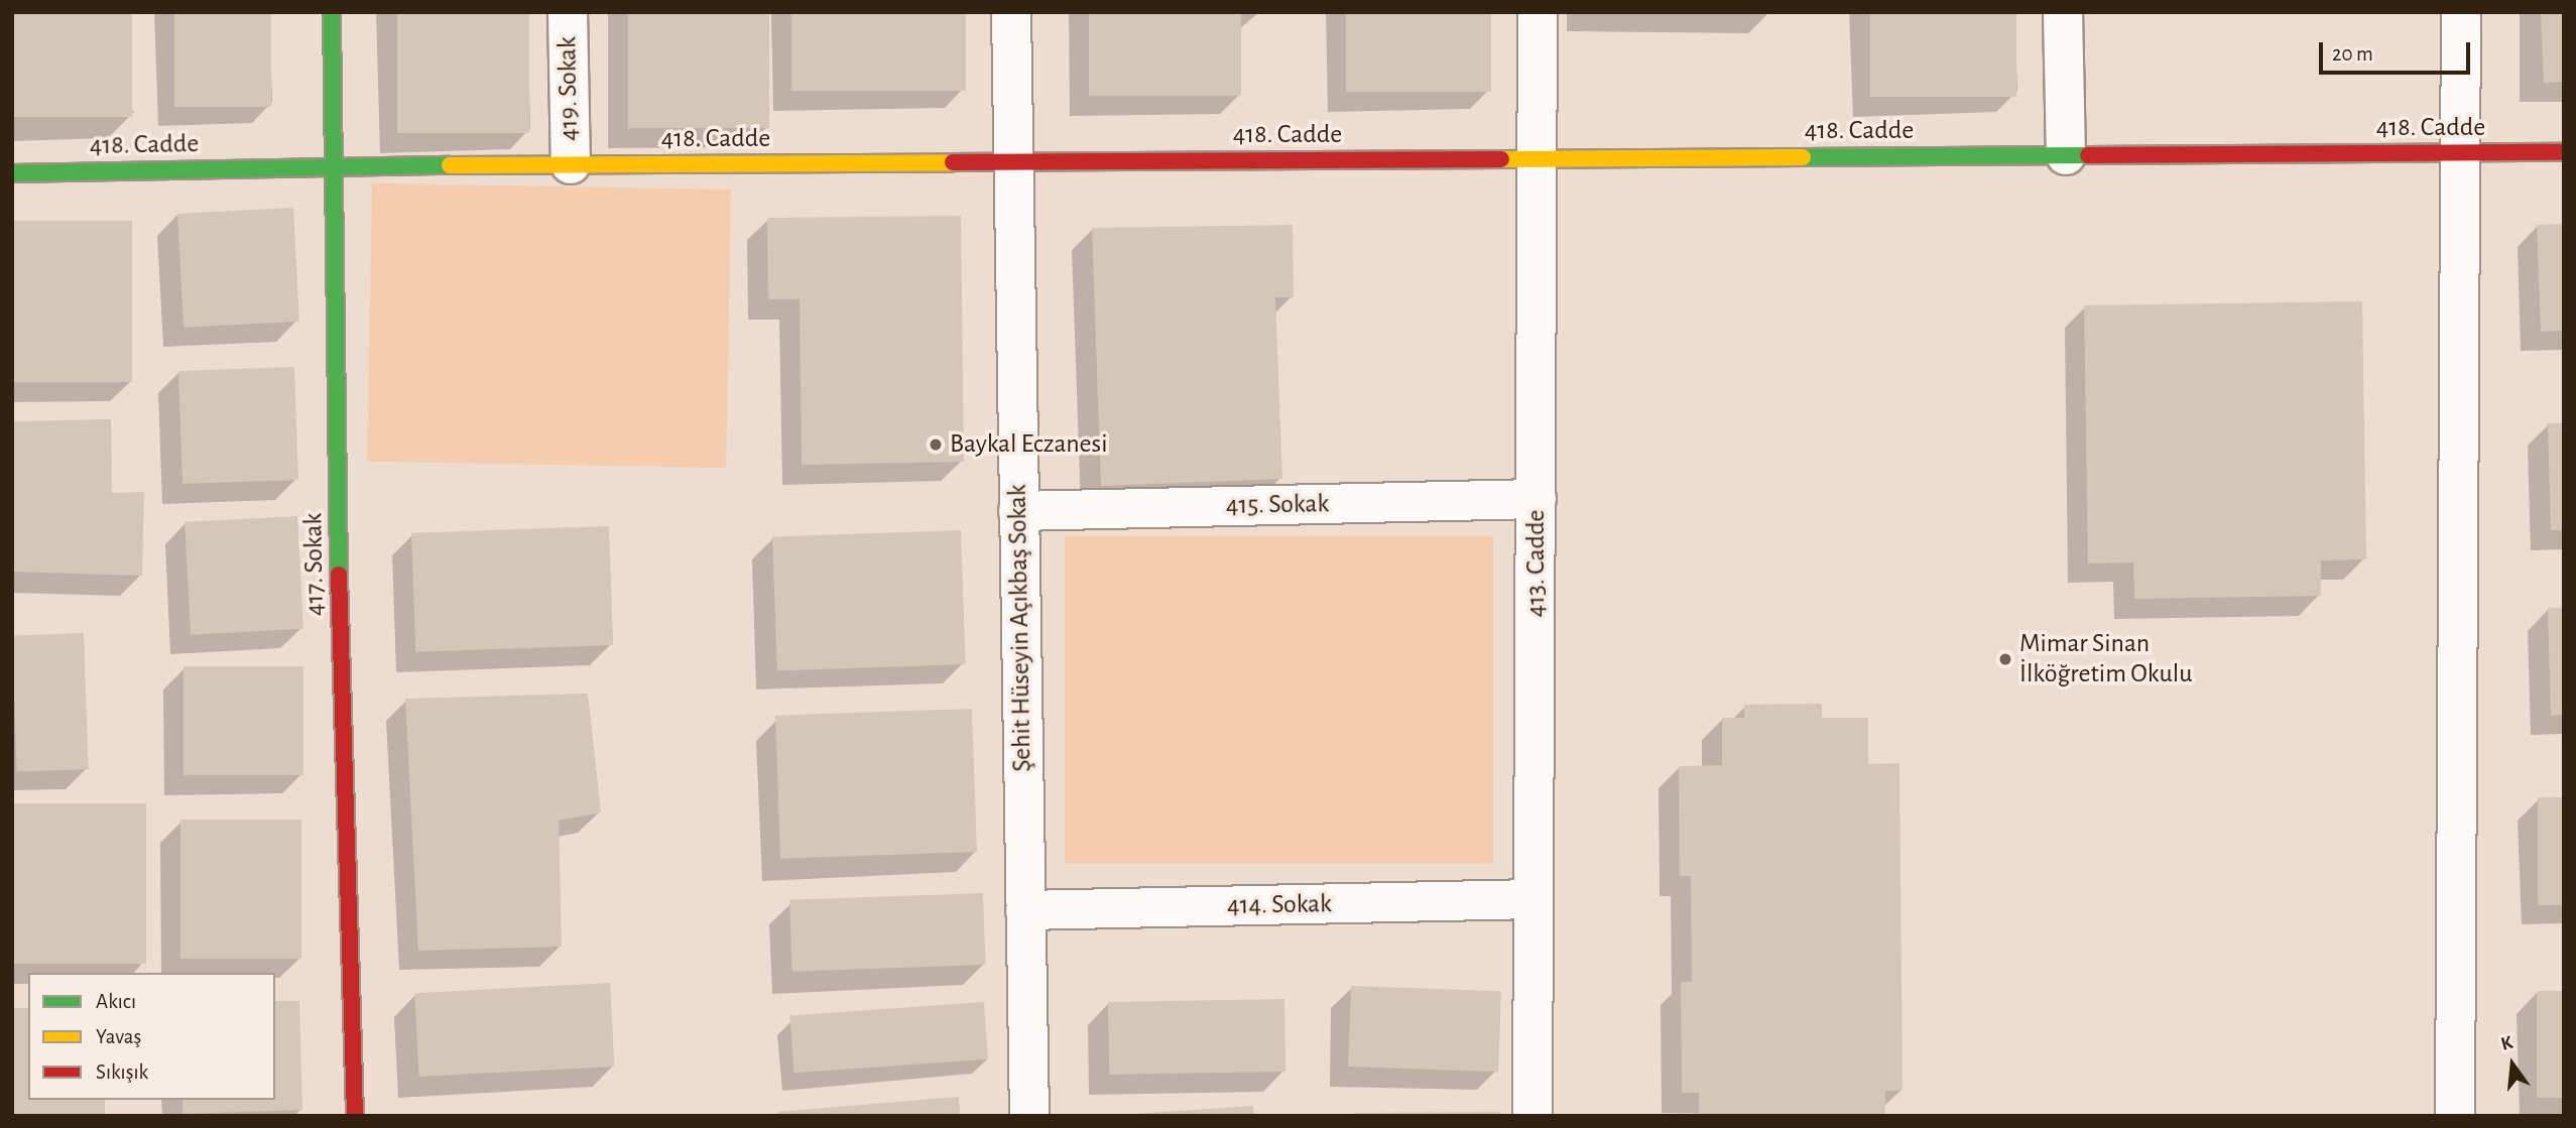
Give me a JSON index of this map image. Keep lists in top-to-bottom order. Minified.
{"streets":{"street":["419. Sokak","418. Cadde","415. Sokak","413. Cadde","417. Sokak","Şehit Hüseyin Açıkbaş Sokak","414. Sokak"]},"crossings":[["419. Sokak","418. Cadde"],["418. Cadde","413. Cadde"],["418. Cadde","417. Sokak"],["418. Cadde","Şehit Hüseyin Açıkbaş Sokak"],["415. Sokak","413. Cadde"],["415. Sokak","Şehit Hüseyin Açıkbaş Sokak"],["413. Cadde","414. Sokak"],["Şehit Hüseyin Açıkbaş Sokak","414. Sokak"]],"places":["Baykal Eczanesi","Mimar Sinan İlköğretim Okulu"],"legend":["Akıcı","Yavaş","Sıkışık"],"scale_bar":"20 m","north":"top"}
